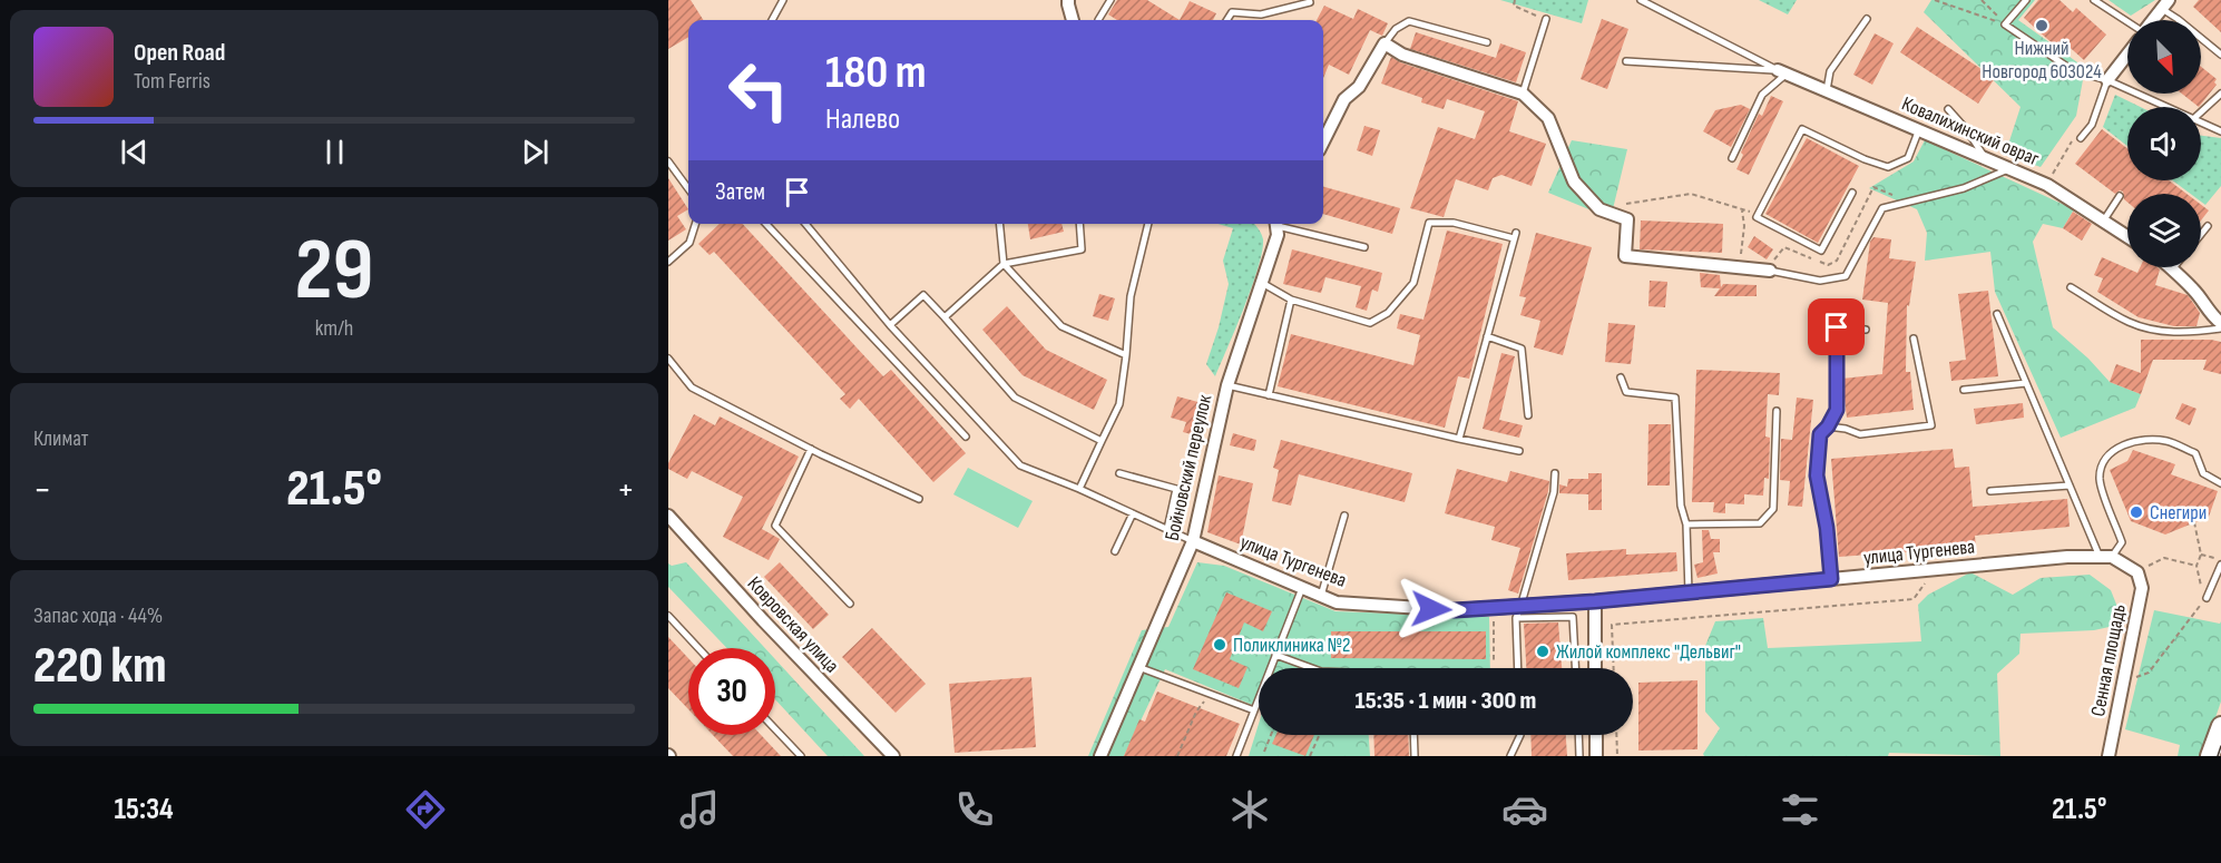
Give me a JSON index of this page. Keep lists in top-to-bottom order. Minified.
{"streets":{"street":["Ковалихинский овраг","Бойновский переулок","улица Тургенева","Ковровская улица","Сенная площадь"]},"crossings":[["Бойновский переулок","улица Тургенева"],["улица Тургенева","Сенная площадь"]],"places":["Нижний Новгород 603024","Снегири","Поликлиника №2","Жилой комплекс \"Дельвиг\""],"north":"bottom right","page":{"turn":["180 m","Налево"],"song":["Open Road","Tom Ferris"],"then":"Затем","tile":[["29","km/h"],"Климат",["Запас хода · 44%","220 km"]],"heat":["−","21.5°","+"],"limit":"30","trip":"15:35 · 1 мин · 300 m","tabs":["15:34","21.5°"]}}
